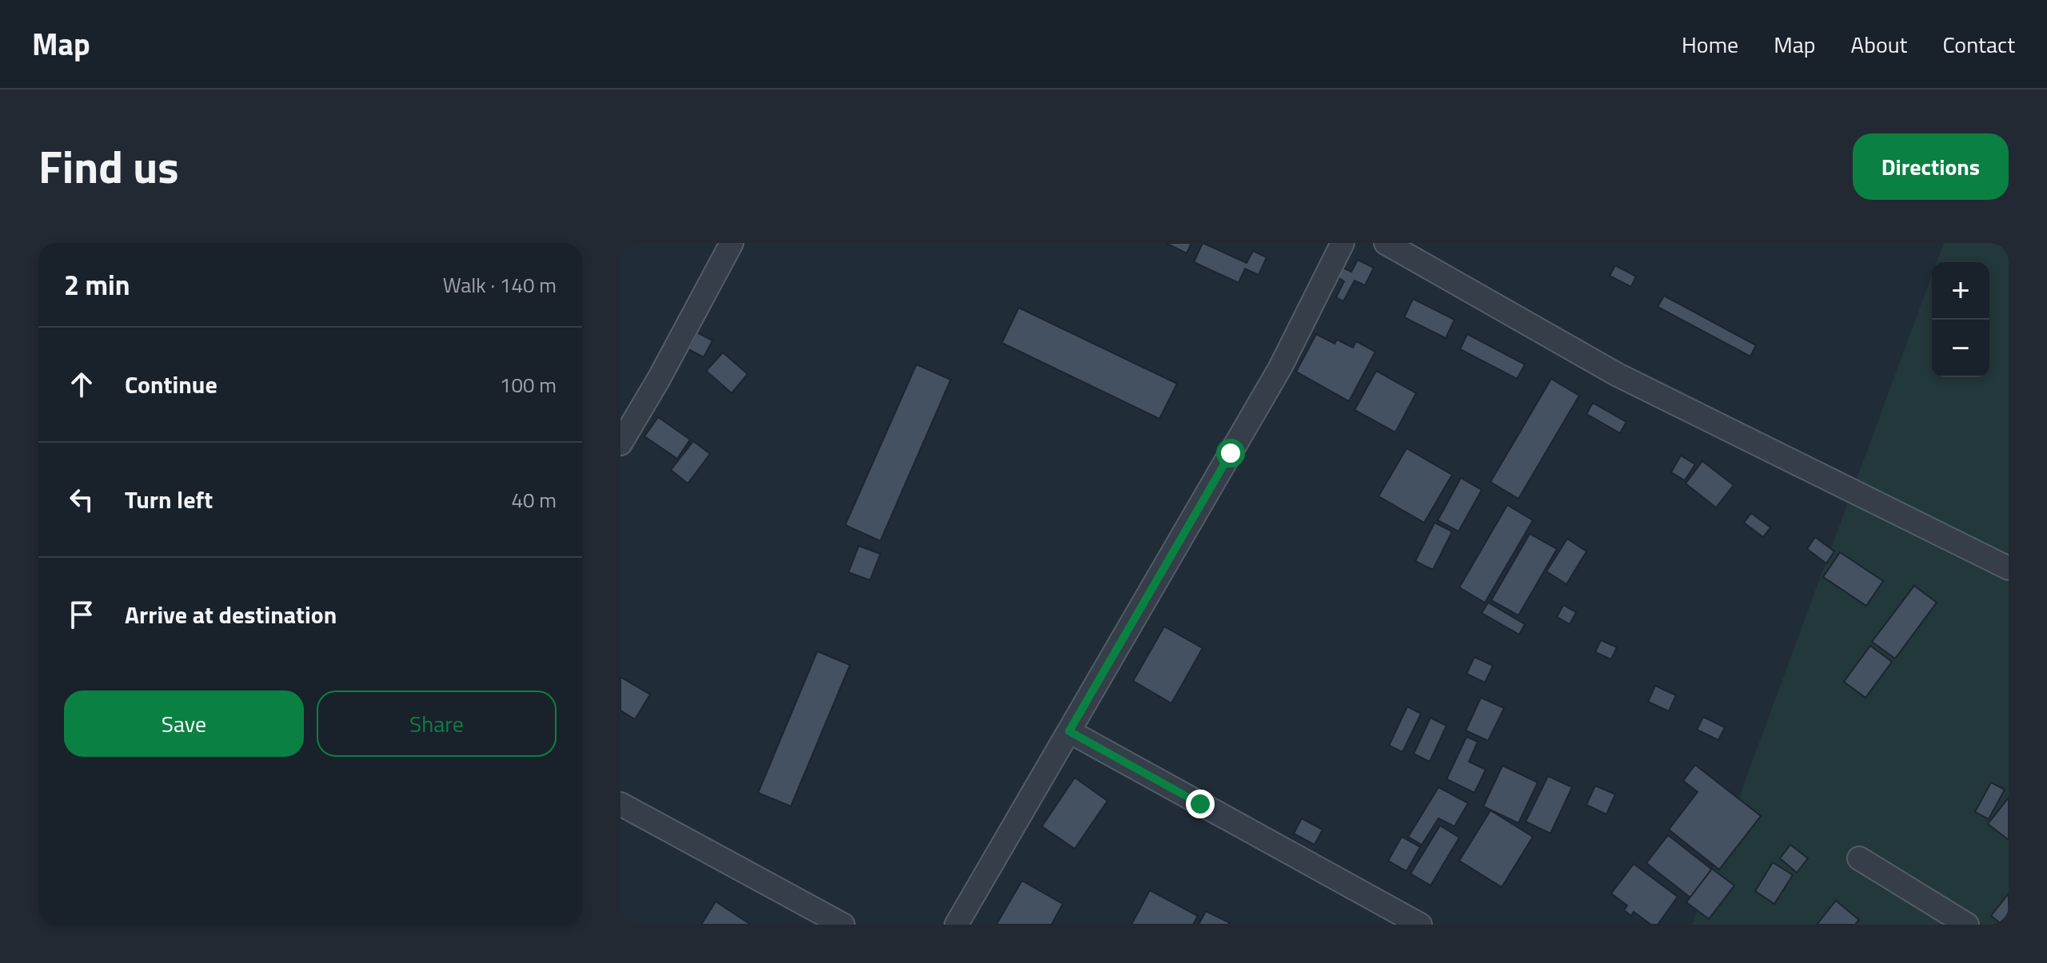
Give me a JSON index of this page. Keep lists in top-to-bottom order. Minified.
{"page":{"header":"Map","nav":["Home","Map","About","Contact"],"title":"Find us","buttons":["Directions",["Save","Share"]],"heading":["2 min","Walk · 140 m"],"map_buttons":["+","−"],"list":[["Continue","100 m"],["Turn left","40 m"],"Arrive at destination"]}}
